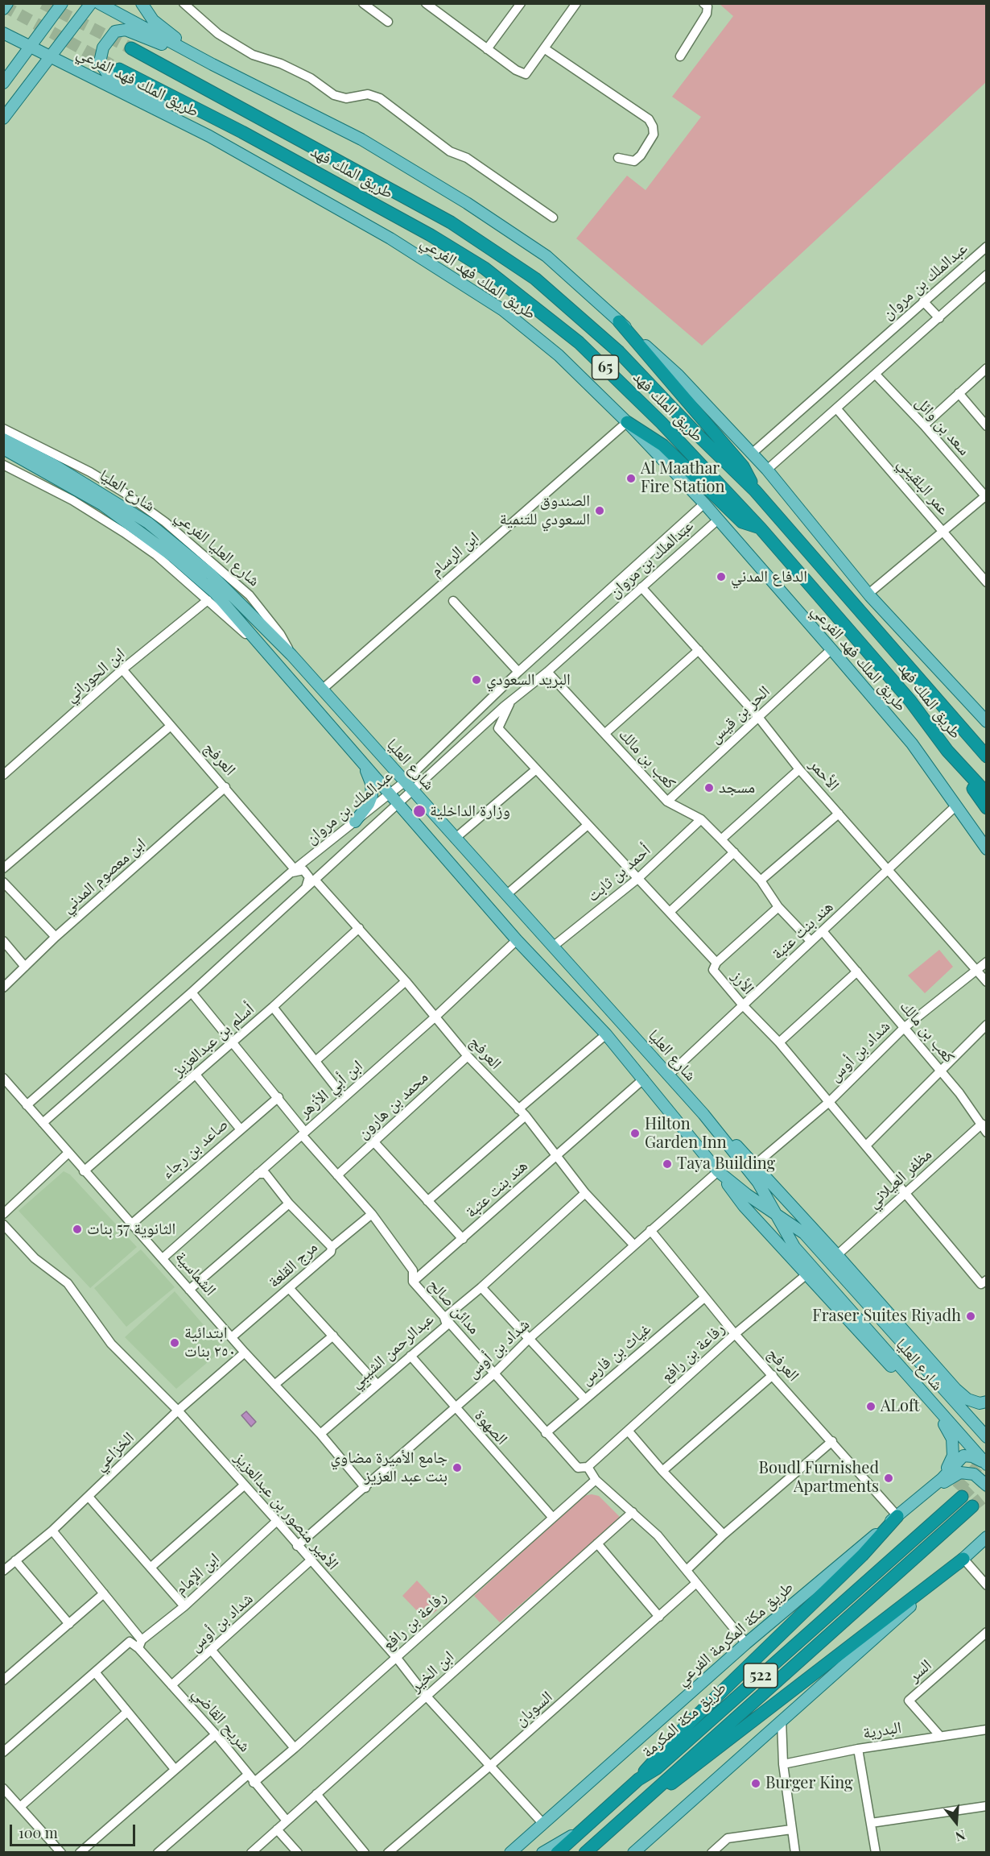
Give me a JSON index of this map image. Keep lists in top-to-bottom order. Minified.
{"streets":{"highway":["طريق الملك فهد","65","522","طريق مكة المكرمة"],"main road":["طريق الملك فهد الفرعي","شارع العليا","طريق مكة المكرمة الفرعي"],"street":["عبدالملك بن مروان","سعد بن وائل","عمر البلقيني","شارع العليا الفرعي","ابن الرسام","ابن الحوراني","الحر بن قيس","العرفج","كعب بن مالك","الأحمر","أحمد بن ثابت","ابن معصوم المدني","هند بنت عتبة","الأرز","أسلم بن عبدالعزيز","شداد بن أوس","ابن أبي الأزهر","محمد بن هارون","صاعد بن رجاء","مظفر العيلاني","مرج القلعة","الشماسية","مدائن صالح","عبدالرحمن الشيبي","رفاعة بن رافع","غياث بن فارس","الصهوة","الخزاعي","الأمير منصور بن عبدالعزيز","ابن الإمام","السر","ابن الخير","السوبان","شريح القاضي","البدرية"]},"crossings":[["طريق الملك فهد الفرعي","عبدالملك بن مروان"],["طريق الملك فهد الفرعي","ابن الرسام"],["طريق الملك فهد الفرعي","الحر بن قيس"],["طريق الملك فهد الفرعي","هند بنت عتبة"],["عبدالملك بن مروان","شارع العليا"],["عبدالملك بن مروان","العرفج"],["عبدالملك بن مروان","كعب بن مالك"],["عبدالملك بن مروان","الأحمر"],["عبدالملك بن مروان","الأرز"],["عبدالملك بن مروان","الشماسية"],["عبدالملك بن مروان","مدائن صالح"],["شارع العليا","شارع العليا الفرعي"],["شارع العليا","ابن الرسام"],["شارع العليا","أحمد بن ثابت"],["شارع العليا","هند بنت عتبة"],["شارع العليا","شداد بن أوس"],["شارع العليا","ابن أبي الأزهر"],["شارع العليا","طريق مكة المكرمة الفرعي"],["ابن الحوراني","العرفج"],["الحر بن قيس","كعب بن مالك"],["الحر بن قيس","الأحمر"],["العرفج","ابن معصوم المدني"],["العرفج","هند بنت عتبة"],["العرفج","أسلم بن عبدالعزيز"],["العرفج","شداد بن أوس"],["العرفج","ابن أبي الأزهر"],["العرفج","محمد بن هارون"],["العرفج","عبدالرحمن الشيبي"],["العرفج","رفاعة بن رافع"],["العرفج","غياث بن فارس"],["العرفج","طريق مكة المكرمة الفرعي"],["كعب بن مالك","أحمد بن ثابت"],["كعب بن مالك","هند بنت عتبة"],["كعب بن مالك","شداد بن أوس"],["كعب بن مالك","مظفر العيلاني"],["الأحمر","هند بنت عتبة"],["الأحمر","شداد بن أوس"],["أحمد بن ثابت","الأرز"],["هند بنت عتبة","الأرز"],["هند بنت عتبة","مدائن صالح"],["الأرز","شداد بن أوس"],["الأرز","مظفر العيلاني"],["أسلم بن عبدالعزيز","الشماسية"],["أسلم بن عبدالعزيز","مدائن صالح"],["شداد بن أوس","الشماسية"],["شداد بن أوس","مدائن صالح"],["شداد بن أوس","الصهوة"],["شداد بن أوس","الأمير منصور بن عبدالعزيز"],["شداد بن أوس","شريح القاضي"],["ابن أبي الأزهر","الشماسية"],["ابن أبي الأزهر","مدائن صالح"],["محمد بن هارون","مدائن صالح"],["صاعد بن رجاء","الشماسية"],["صاعد بن رجاء","مدائن صالح"],["مرج القلعة","الشماسية"],["مرج القلعة","مدائن صالح"],["الشماسية","عبدالرحمن الشيبي"],["الشماسية","الخزاعي"],["مدائن صالح","عبدالرحمن الشيبي"],["مدائن صالح","رفاعة بن رافع"],["مدائن صالح","غياث بن فارس"],["مدائن صالح","طريق مكة المكرمة الفرعي"],["مدائن صالح","ابن الخير"],["مدائن صالح","السوبان"],["عبدالرحمن الشيبي","الصهوة"],["رفاعة بن رافع","الصهوة"],["رفاعة بن رافع","الأمير منصور بن عبدالعزيز"],["رفاعة بن رافع","شريح القاضي"],["الخزاعي","الأمير منصور بن عبدالعزيز"],["الخزاعي","شريح القاضي"],["الأمير منصور بن عبدالعزيز","ابن الإمام"],["الأمير منصور بن عبدالعزيز","طريق مكة المكرمة الفرعي"],["الأمير منصور بن عبدالعزيز","ابن الخير"],["الأمير منصور بن عبدالعزيز","السوبان"],["ابن الإمام","شريح القاضي"],["السر","البدرية"],["ابن الخير","شريح القاضي"]],"places":["Al Maathar Fire Station","الصندوق السعودي للتنمية","الدفاع المدني","البريد السعودي","مسجد","وزارة الداخلية","Hilton Garden Inn","Taya Building","الثانوية 57 بنات","Fraser Suites Riyadh","ابتدائية ٢٥٠ بنات","ALoft","جامع الأميرة مضاوي بنت عبد العزيز","Boudl Furnished Apartments","Burger King"],"scale_bar":"100 m","north":"bottom"}
